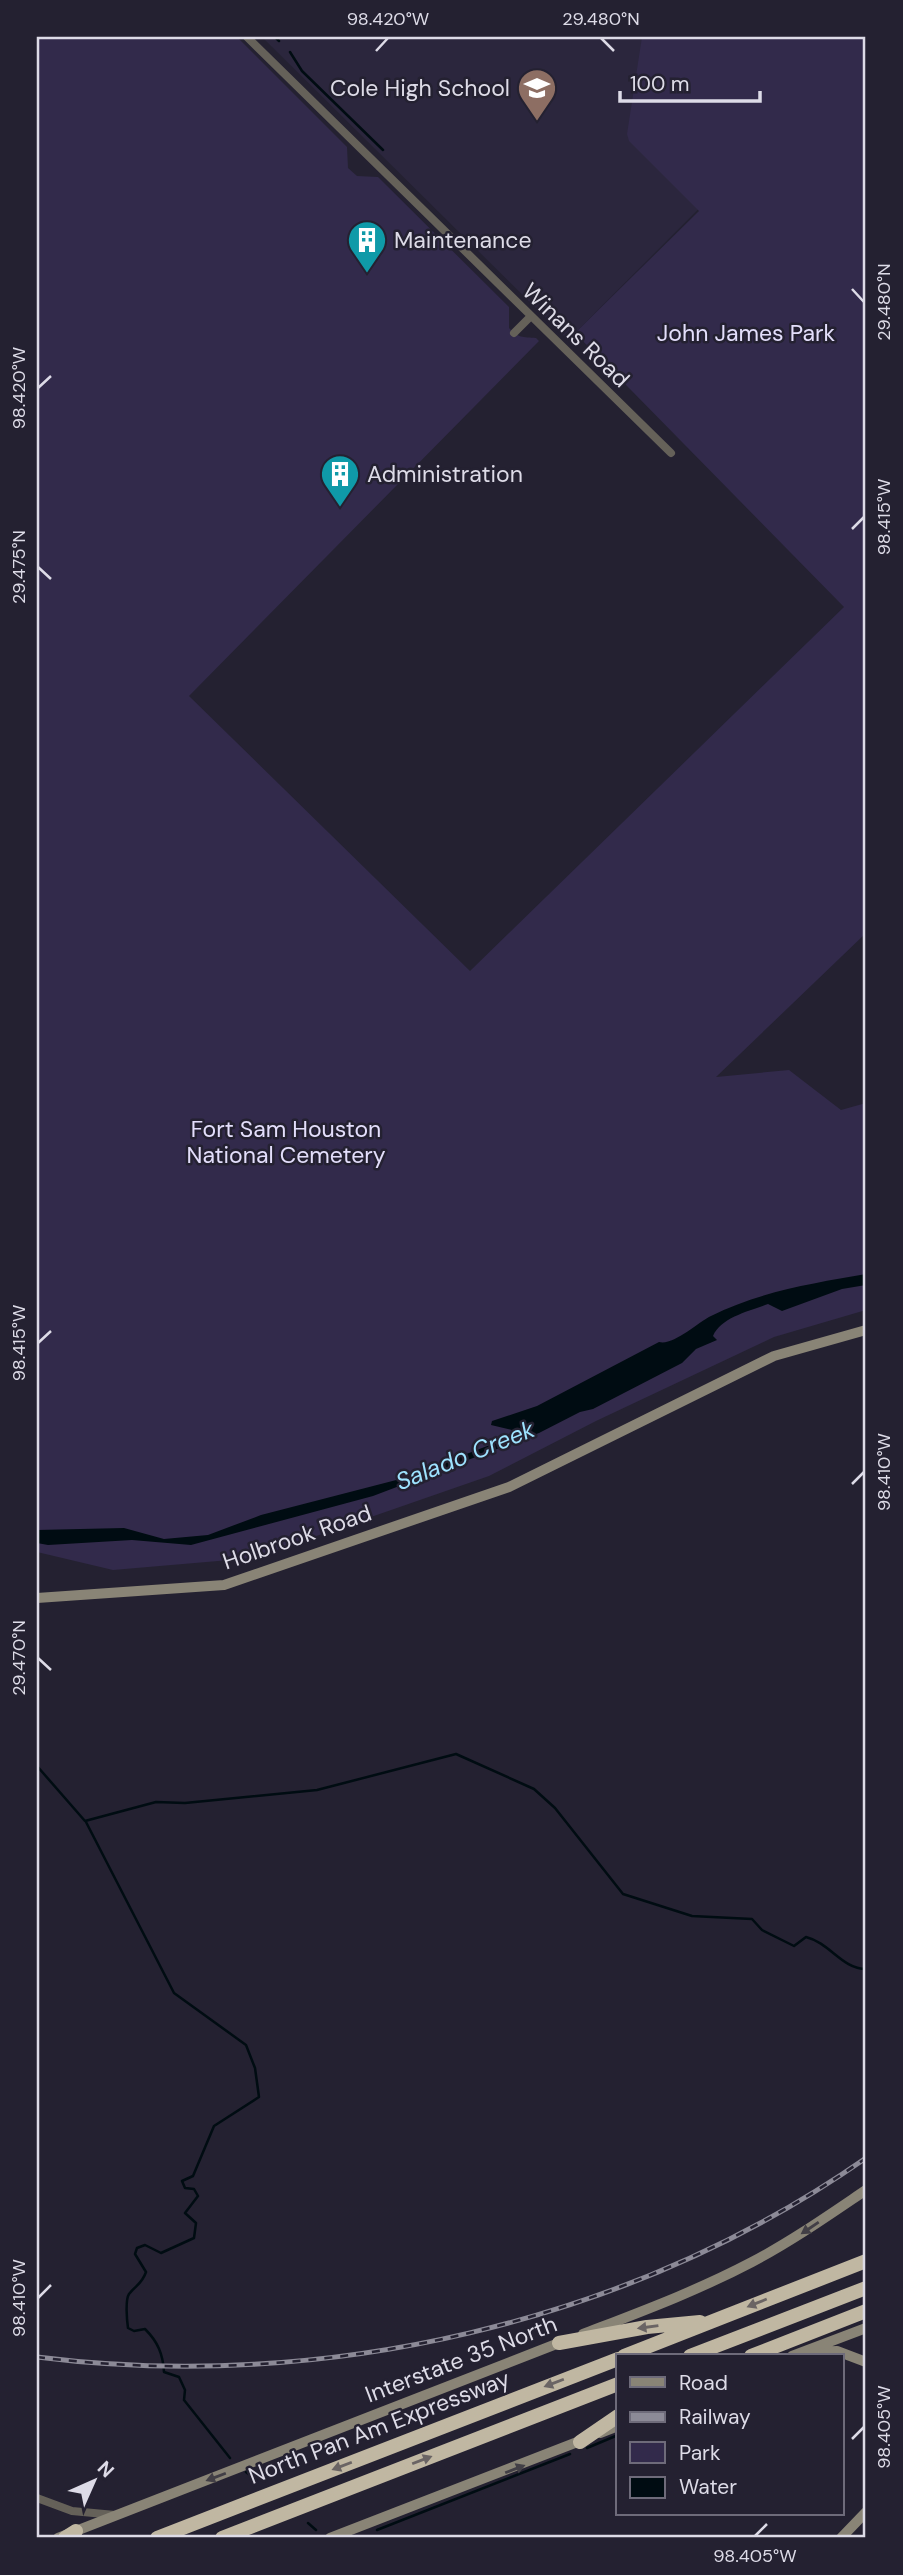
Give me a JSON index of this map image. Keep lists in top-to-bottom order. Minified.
{"streets":{"highway":["North Pan Am Expressway"],"main road":["Holbrook Road","Interstate 35 North"],"street":["Winans Road"]},"one_way":["Interstate 35 North"],"water":["Salado Creek"],"parks":["John James Park","Fort Sam Houston National Cemetery"],"places":{"school or university":["Cole High School"],"building":["Maintenance","Administration"]},"legend":["Road","Railway","Park","Water"],"scale_bar":"100 m","north":"top right","coordinates":["98.420°W","29.480°N","98.415°W","29.475°N","98.410°W","29.470°N","98.405°W"]}
